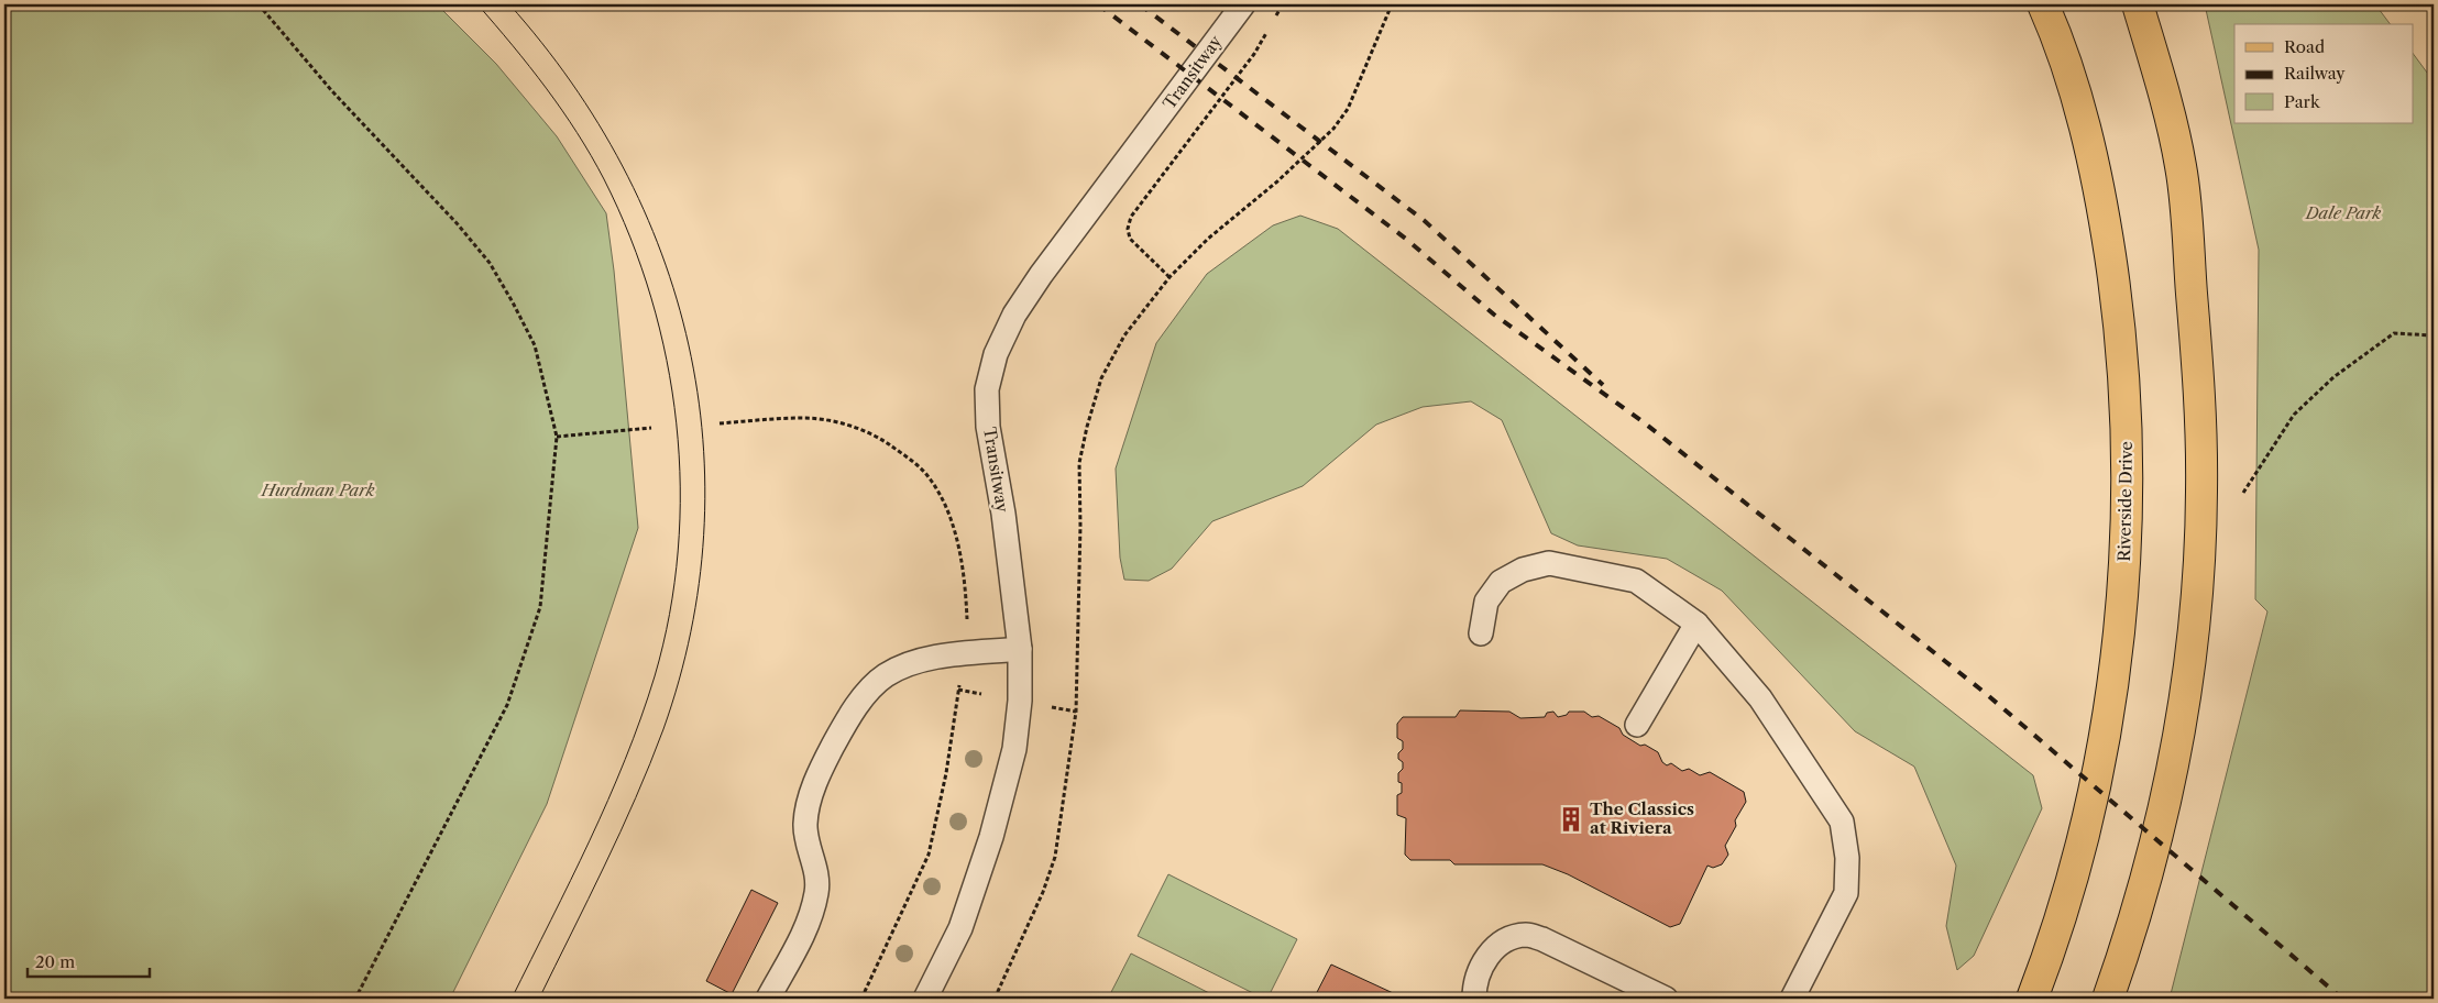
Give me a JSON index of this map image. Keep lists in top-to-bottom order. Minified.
{"streets":{"main road":["Riverside Drive"],"lane":["Transitway"]},"parks":["Dale Park","Hurdman Park"],"places":{"building":["The Classics at Riviera"]},"legend":["Road","Railway","Park"],"scale_bar":"20 m"}
